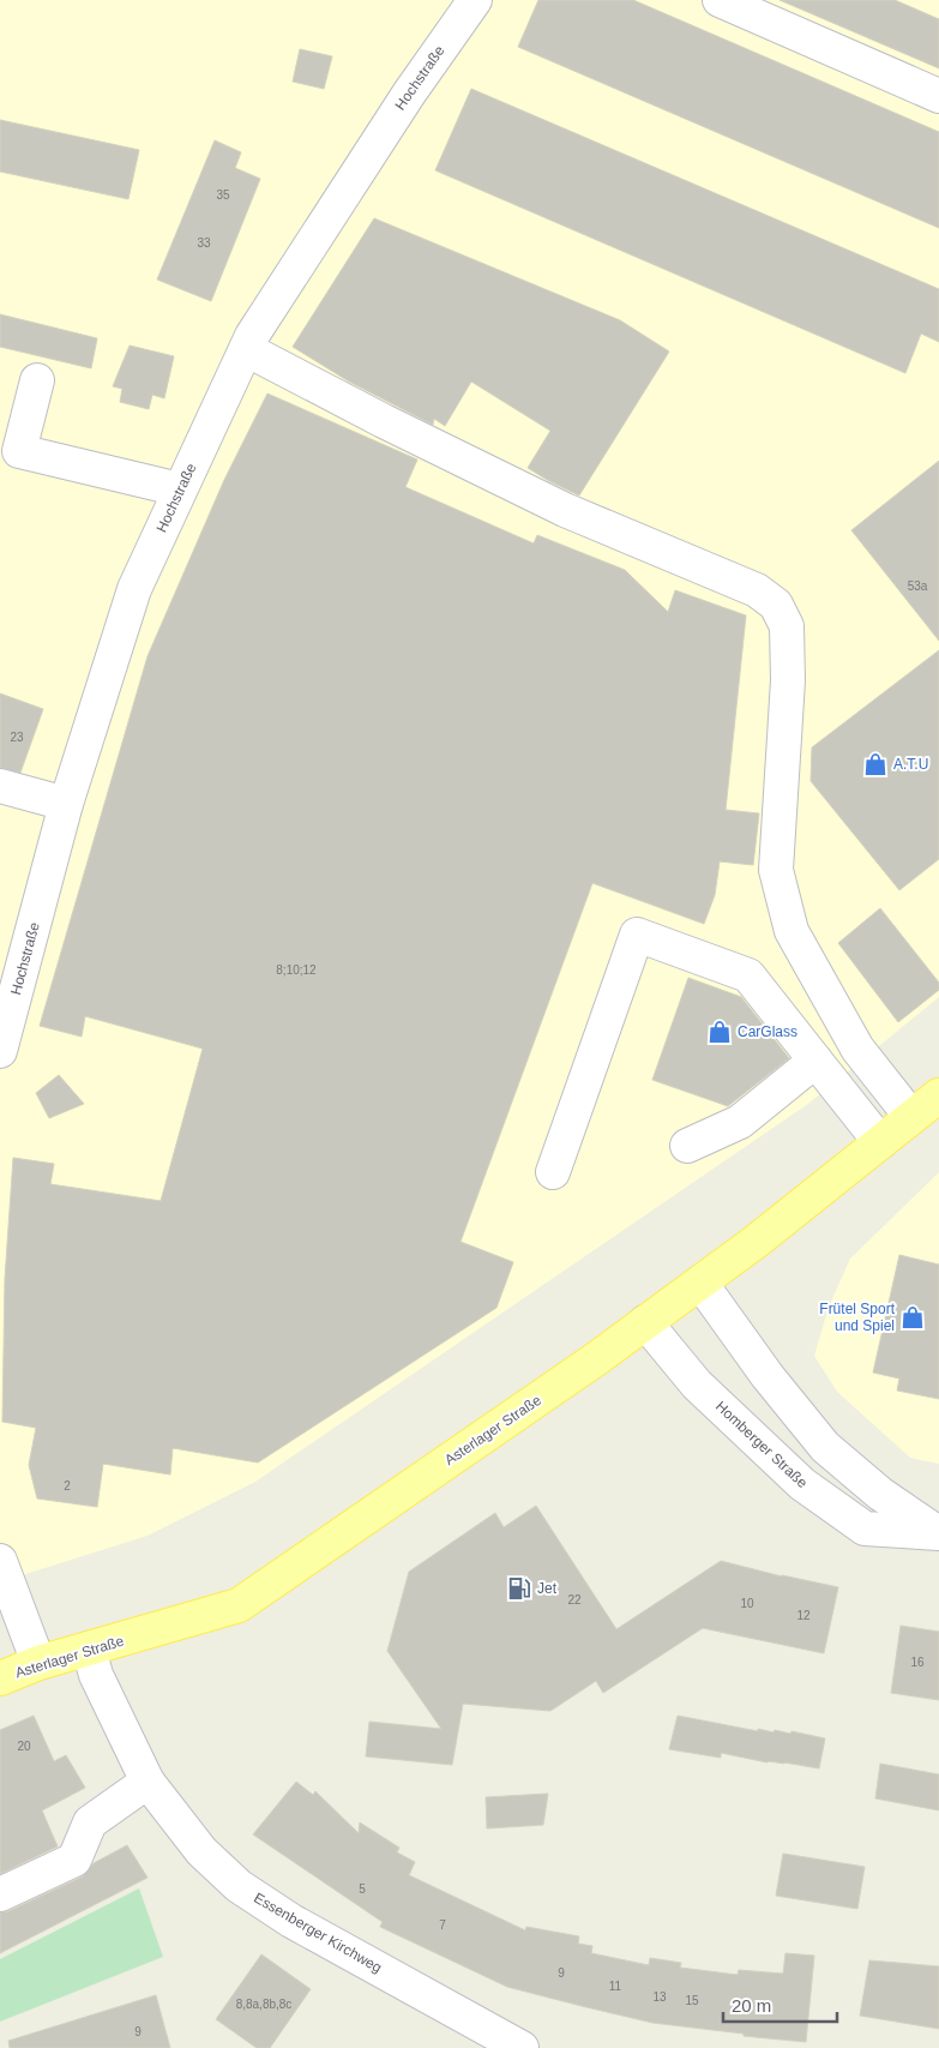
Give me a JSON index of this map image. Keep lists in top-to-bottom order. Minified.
{"streets":{"main road":["Asterlager Straße"],"street":["Hochstraße","Homberger Straße","Essenberger Kirchweg"]},"crossings":[["Asterlager Straße","Homberger Straße"],["Asterlager Straße","Essenberger Kirchweg"]],"places":{"shop":["A.T.U","CarGlass","Frütel Sport und Spiel"],"fuel station":["Jet"]},"house_numbers":["35","33","53a","23","8;10;12","2","22","10","12","16","20","5","7","9","11","13","15","8,8a,8b,8c","9"],"scale_bar":"20 m"}
